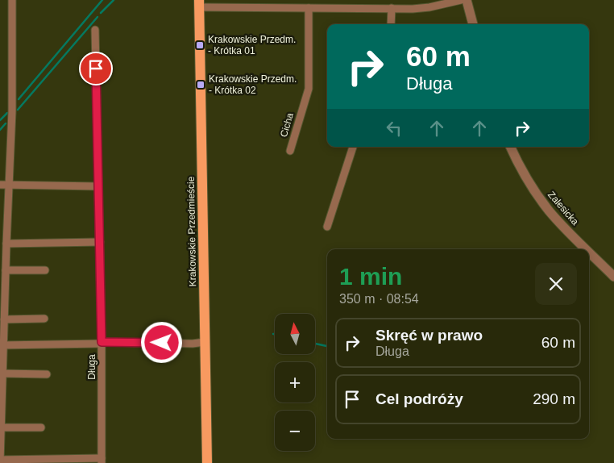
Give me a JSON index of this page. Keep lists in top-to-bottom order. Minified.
{"streets":{"main road":["Krakowskie Przedmieście"],"street":["Cicha","Zalesicka","Długa"]},"places":{"transit":["Krakowskie Przedm. - Krótka 01","Krakowskie Przedm. - Krótka 02"]},"north":"top","page":{"turn":["60 m","Długa"],"heading":["1 min","350 m · 08:54"],"map_buttons":["+","−"],"list":[{"name":"Skręć w prawo","note":"Długa","value":"60 m"},{"name":"Cel podróży","value":"290 m"}]}}
